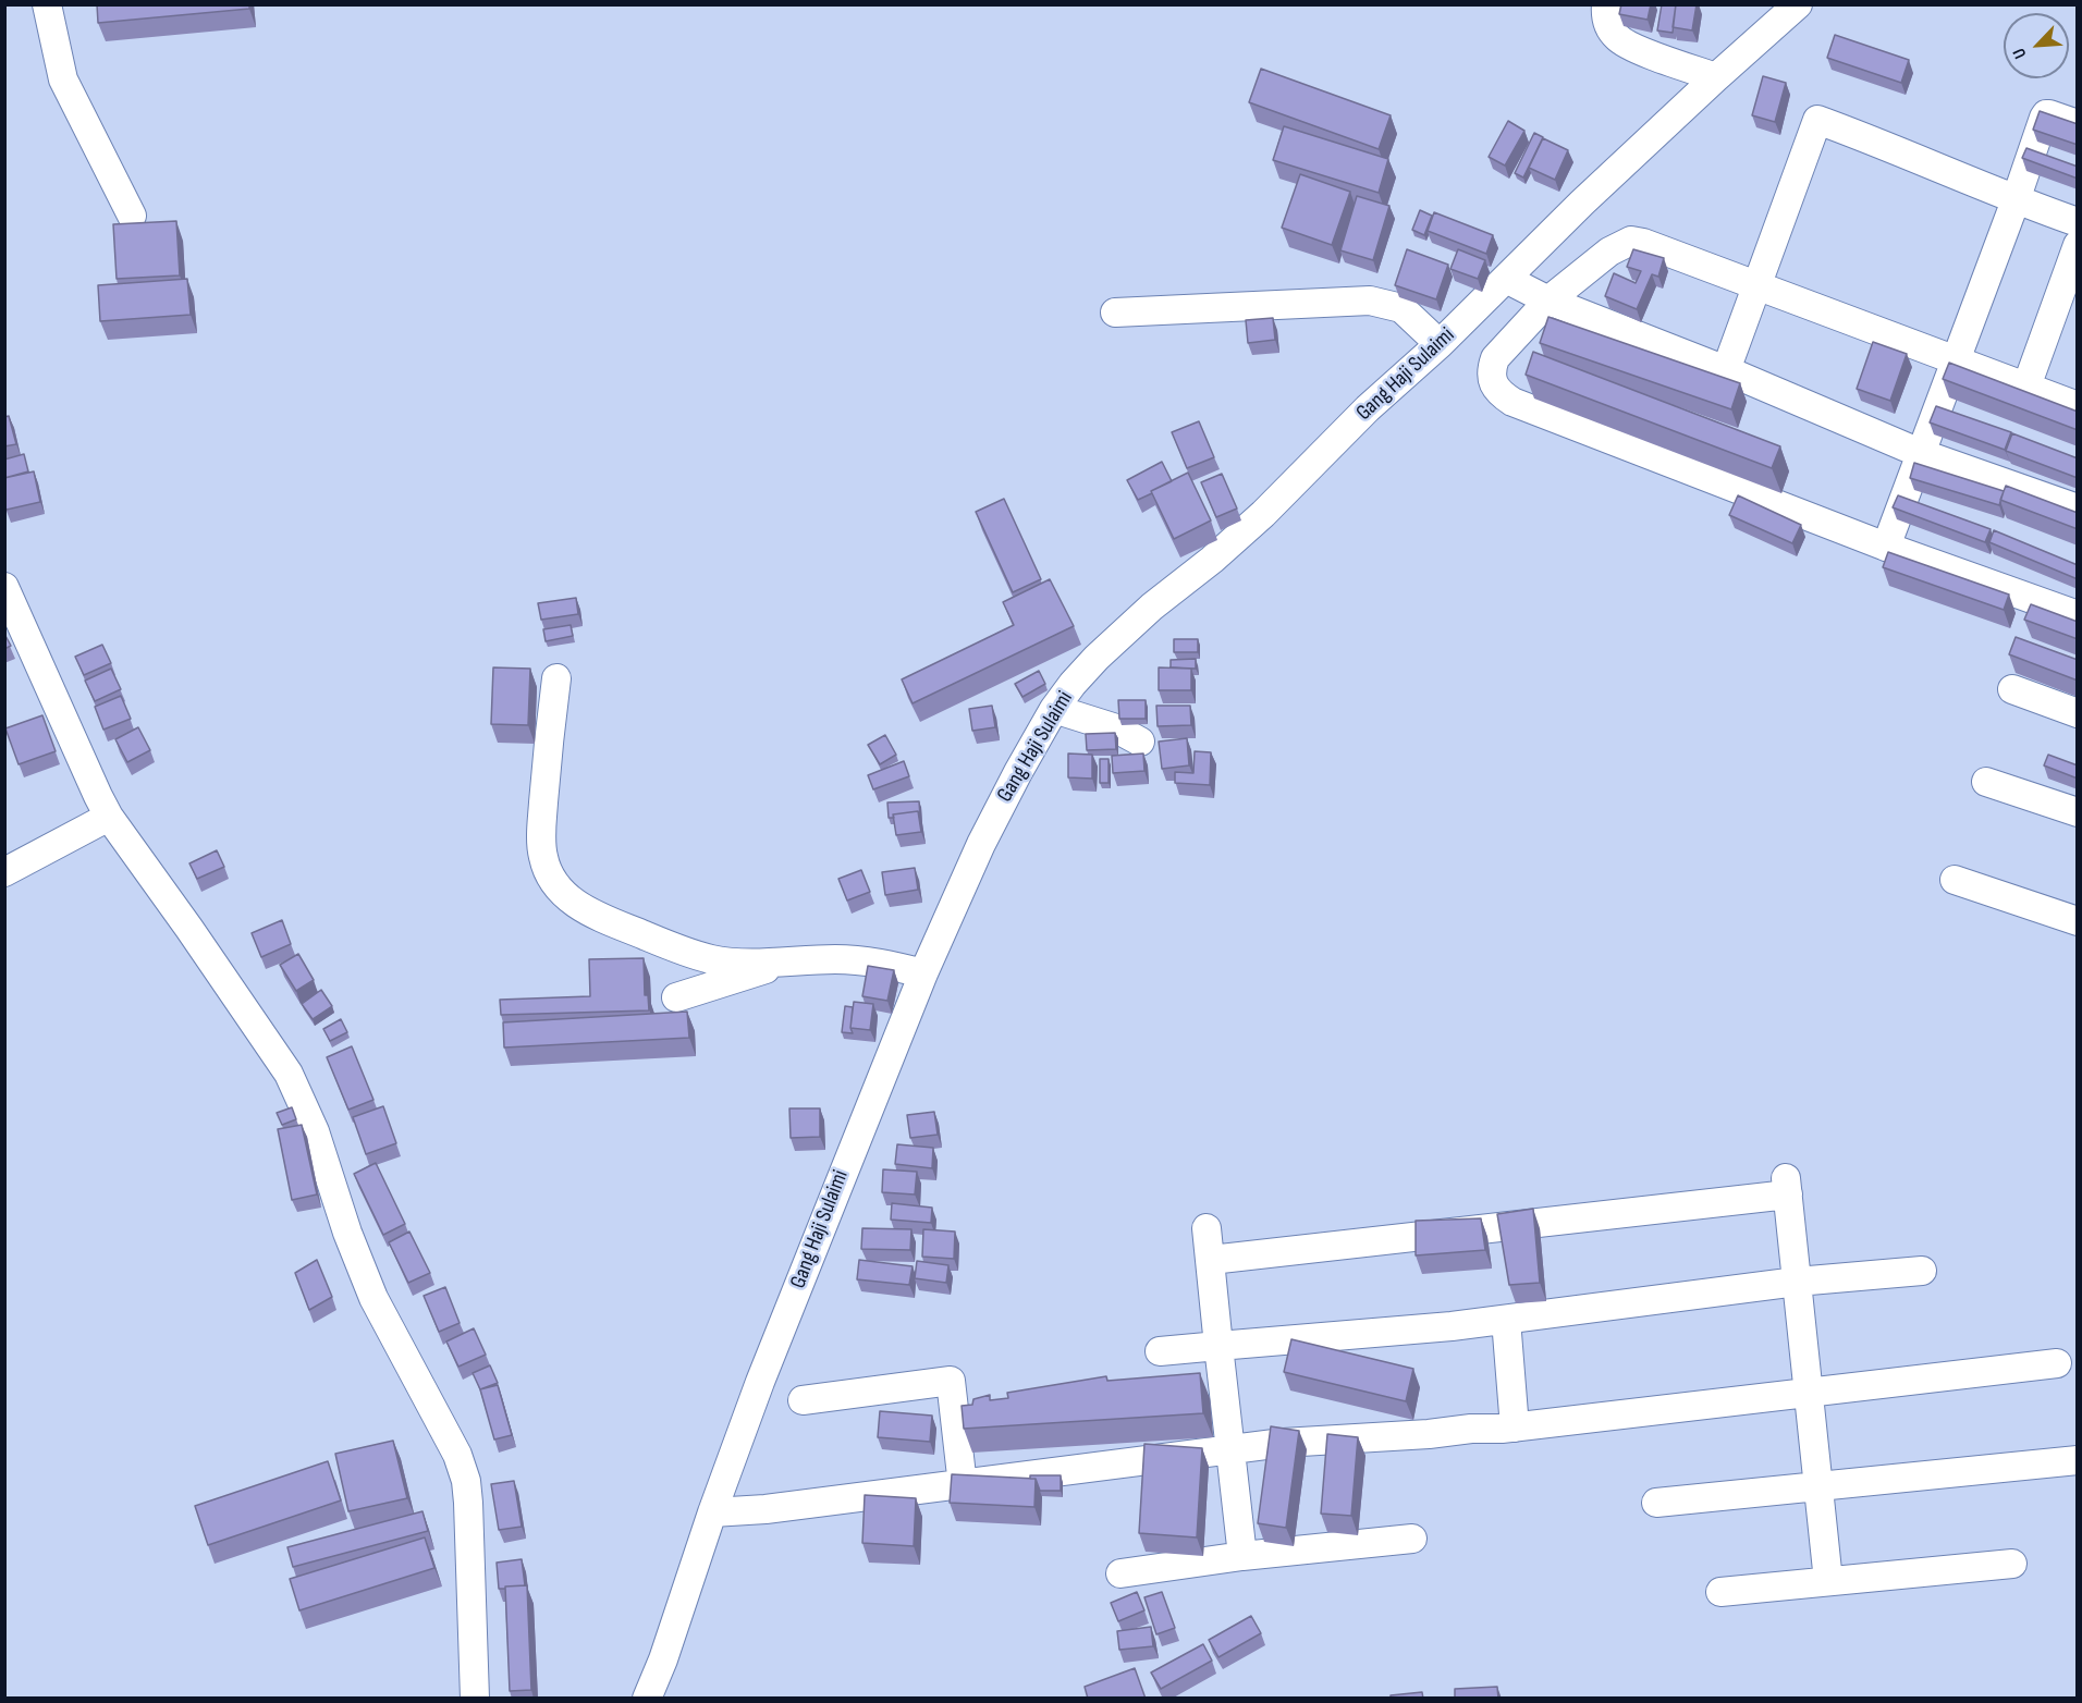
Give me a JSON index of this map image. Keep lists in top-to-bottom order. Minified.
{"streets":{"street":["Gang Haji Sulaimi"]},"north":"bottom left"}
